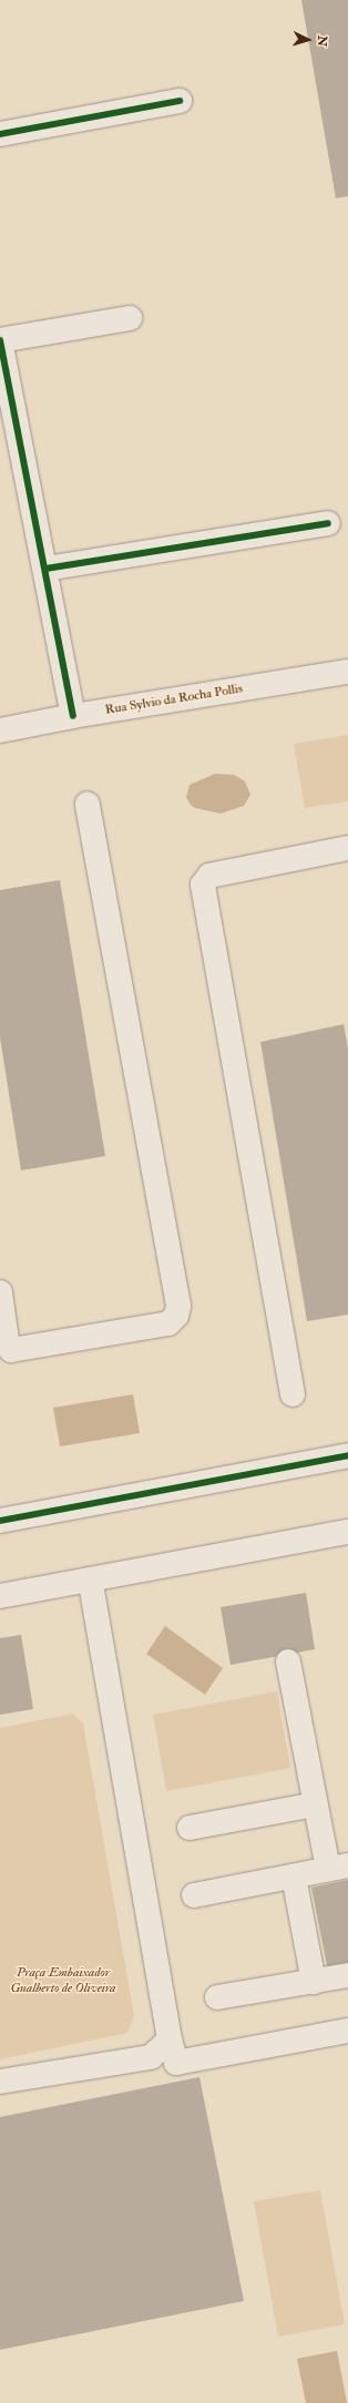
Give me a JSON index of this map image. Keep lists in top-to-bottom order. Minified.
{"streets":{"street":["Rua Sylvio da Rocha Pollis"]},"parks":["Praça Embaixador Gualberto de Oliveira"],"north":"right"}
